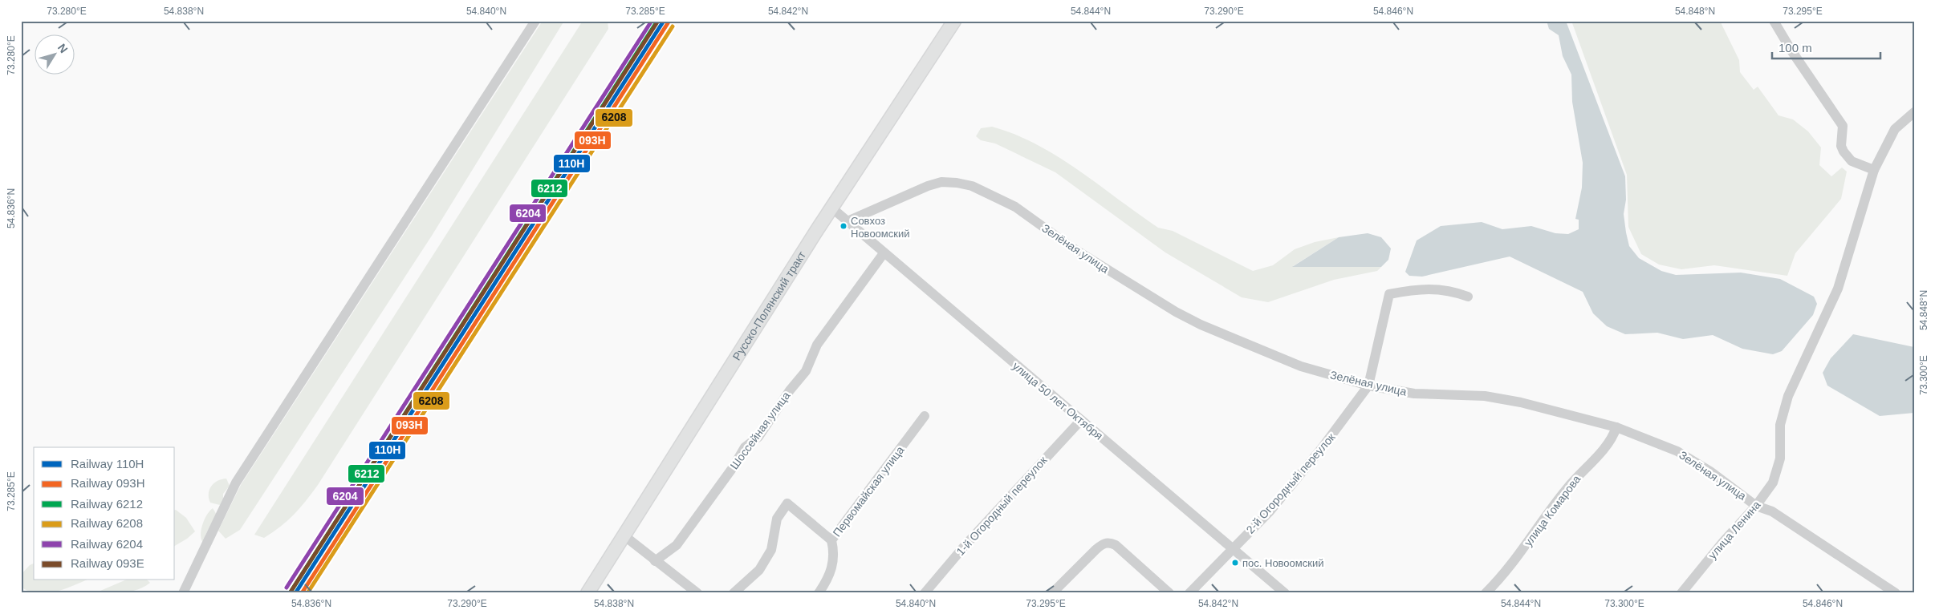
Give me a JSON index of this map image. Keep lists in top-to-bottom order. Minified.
{"streets":{"main road":["Русско-Полянский тракт"],"street":["Зелёная улица","улица 50 лет Октября","Шоссейная улица","2-й Огородный переулок","Первомайская улица","1-й Огородный переулок","улица Комарова","улица Ленина"]},"crossings":[["Зелёная улица","улица 50 лет Октября"],["Зелёная улица","2-й Огородный переулок"],["Зелёная улица","улица Комарова"],["Зелёная улица","улица Ленина"],["Русско-Полянский тракт","улица 50 лет Октября"],["улица 50 лет Октября","Шоссейная улица"],["улица 50 лет Октября","2-й Огородный переулок"],["улица 50 лет Октября","1-й Огородный переулок"]],"places":["Совхоз Новоомский","пос. Новоомский"],"lines":["rail line 110Н","rail line 6212","rail line 6204","rail line 093Е","rail line 093Н","rail line 6208"],"legend":["Railway 110Н","Railway 093Н","Railway 6212","Railway 6208","Railway 6204","Railway 093Е"],"scale_bar":"100 m","north":"top right","coordinates":["73.280°E","54.838°N","54.840°N","73.285°E","54.842°N","54.844°N","73.290°E","54.846°N","54.848°N","73.295°E","54.836°N","73.300°E"]}
